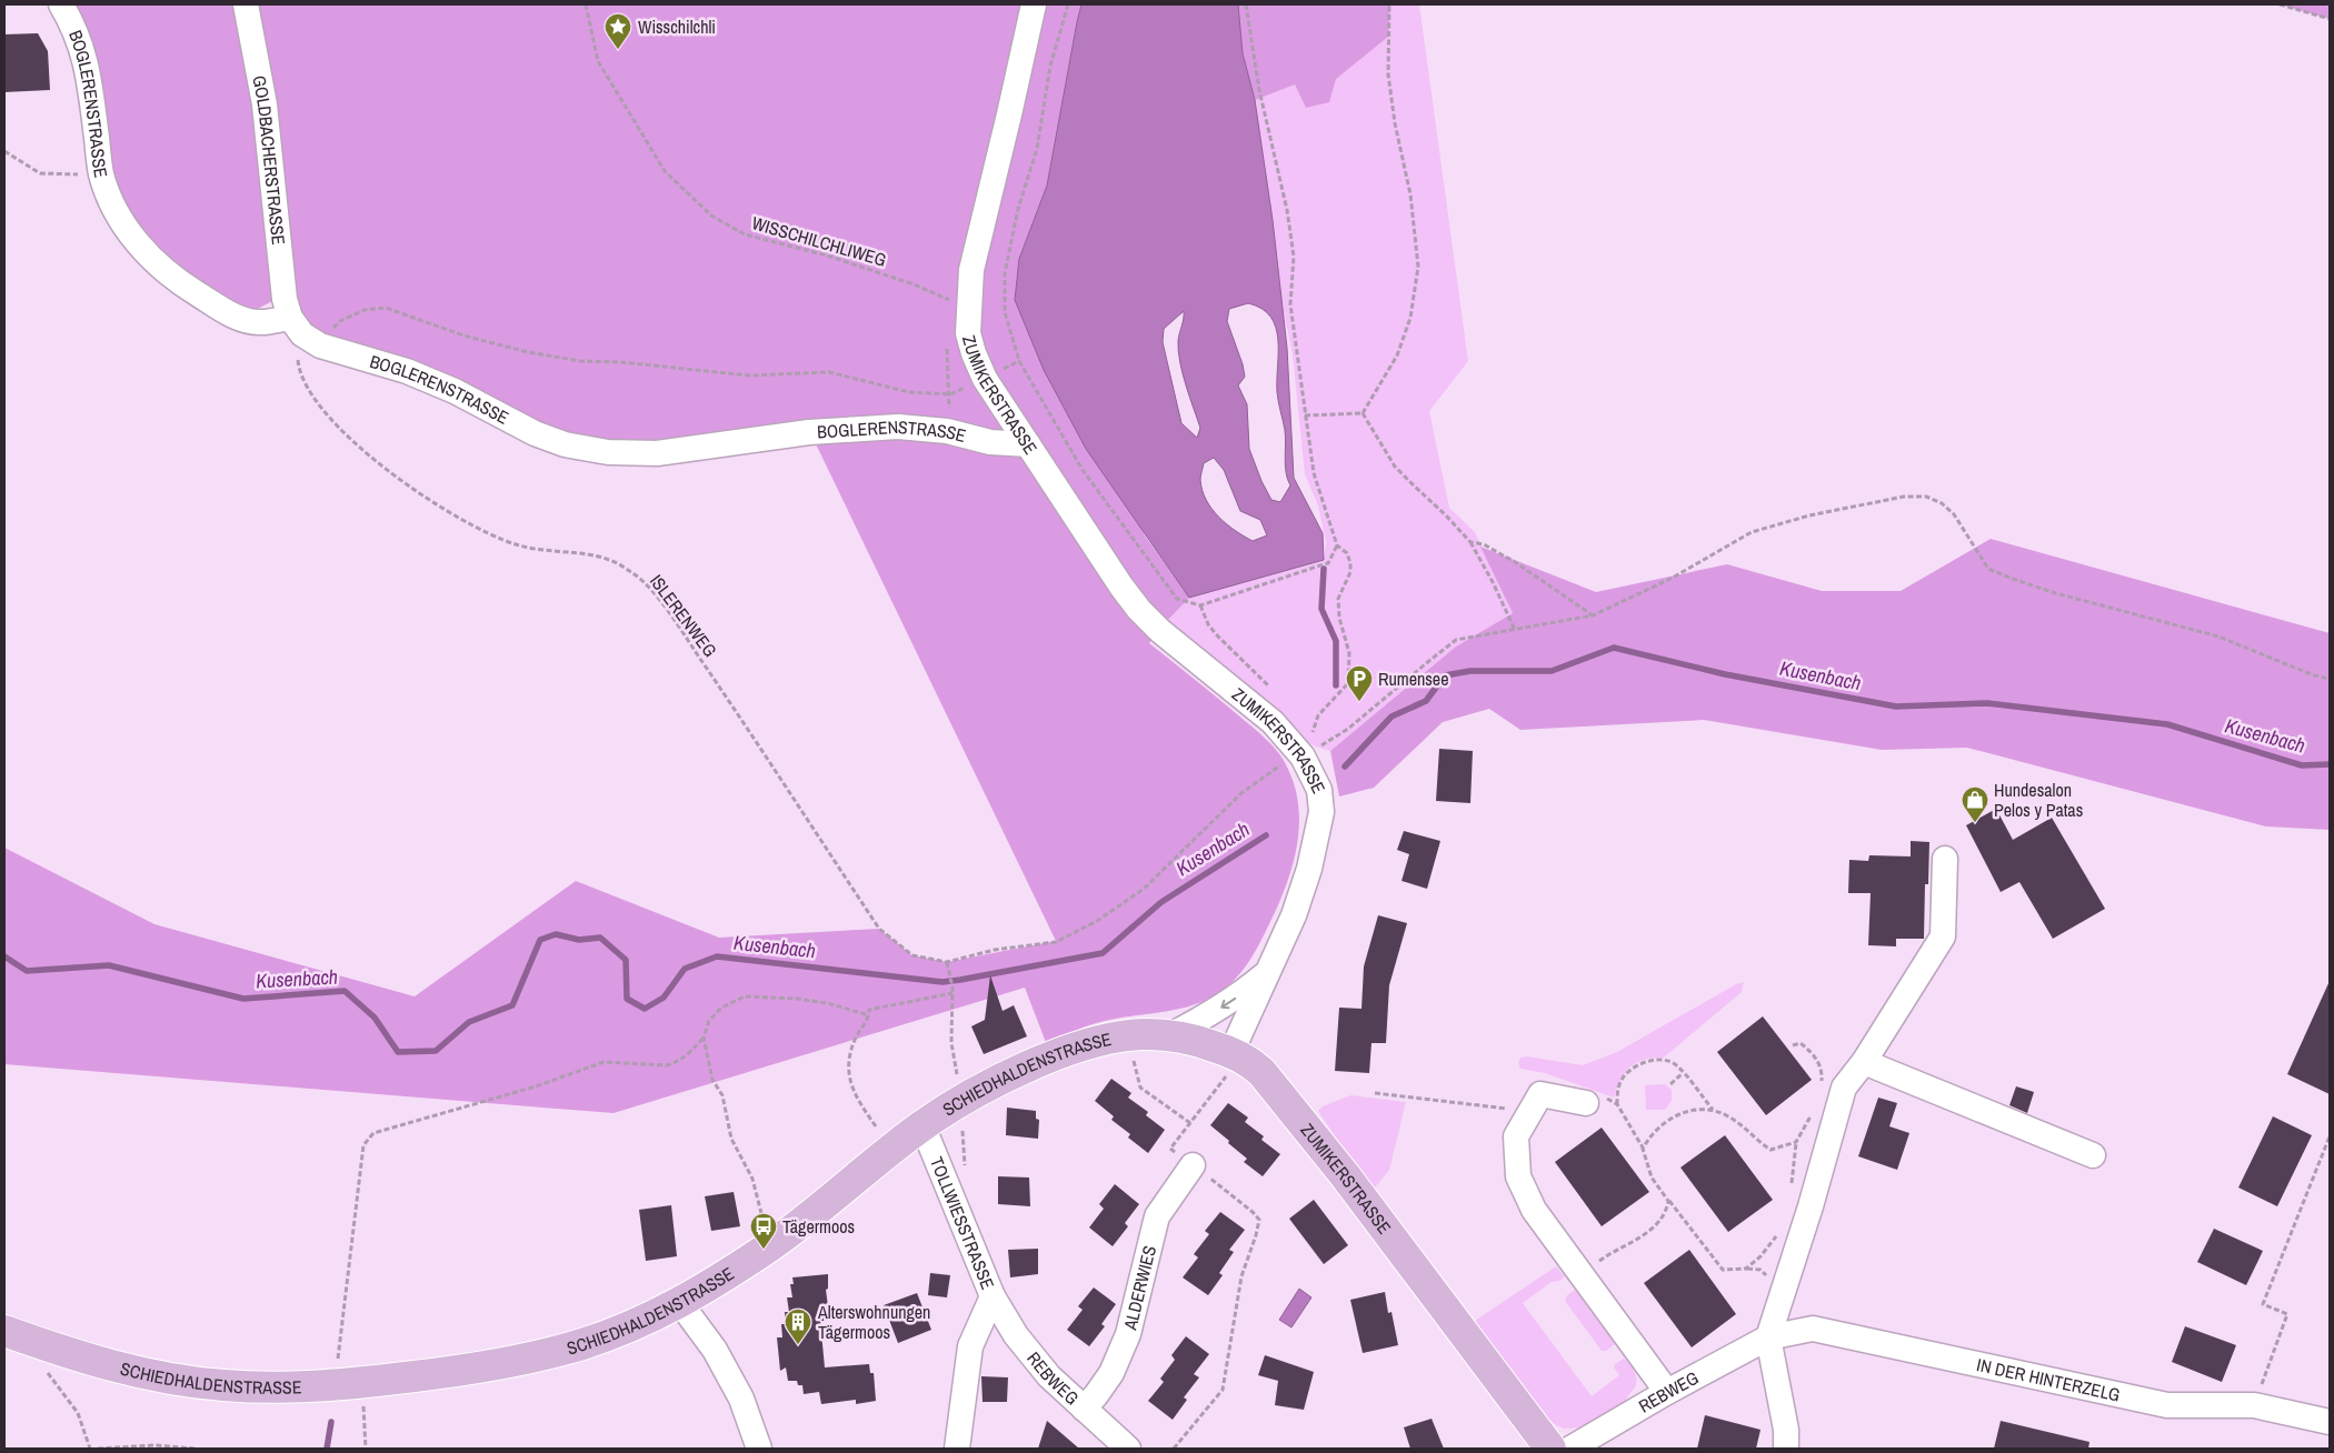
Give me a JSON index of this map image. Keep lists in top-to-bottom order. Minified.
{"streets":{"main road":["ZUMIKERSTRASSE","SCHIEDHALDENSTRASSE"],"street":["BOGLERENSTRASSE","GOLDBACHERSTRASSE","TOLLWIESSTRASSE","ALDERWIES","REBWEG","IN DER HINTERZELG"],"path":["WISSCHILCHLIWEG","ISLERENWEG"]},"crossings":[["BOGLERENSTRASSE","GOLDBACHERSTRASSE"],["BOGLERENSTRASSE","ZUMIKERSTRASSE"],["WISSCHILCHLIWEG","ZUMIKERSTRASSE"],["ZUMIKERSTRASSE","SCHIEDHALDENSTRASSE"],["SCHIEDHALDENSTRASSE","TOLLWIESSTRASSE"],["TOLLWIESSTRASSE","REBWEG"],["ALDERWIES","REBWEG"],["REBWEG","IN DER HINTERZELG"]],"water":["Kusenbach"],"places":{"place":["Wisschilchli"],"parking":["Rumensee"],"shop":["Hundesalon Pelos y Patas"],"bus stop":["Tägermoos"],"building":["Alterswohnungen Tägermoos"]}}
